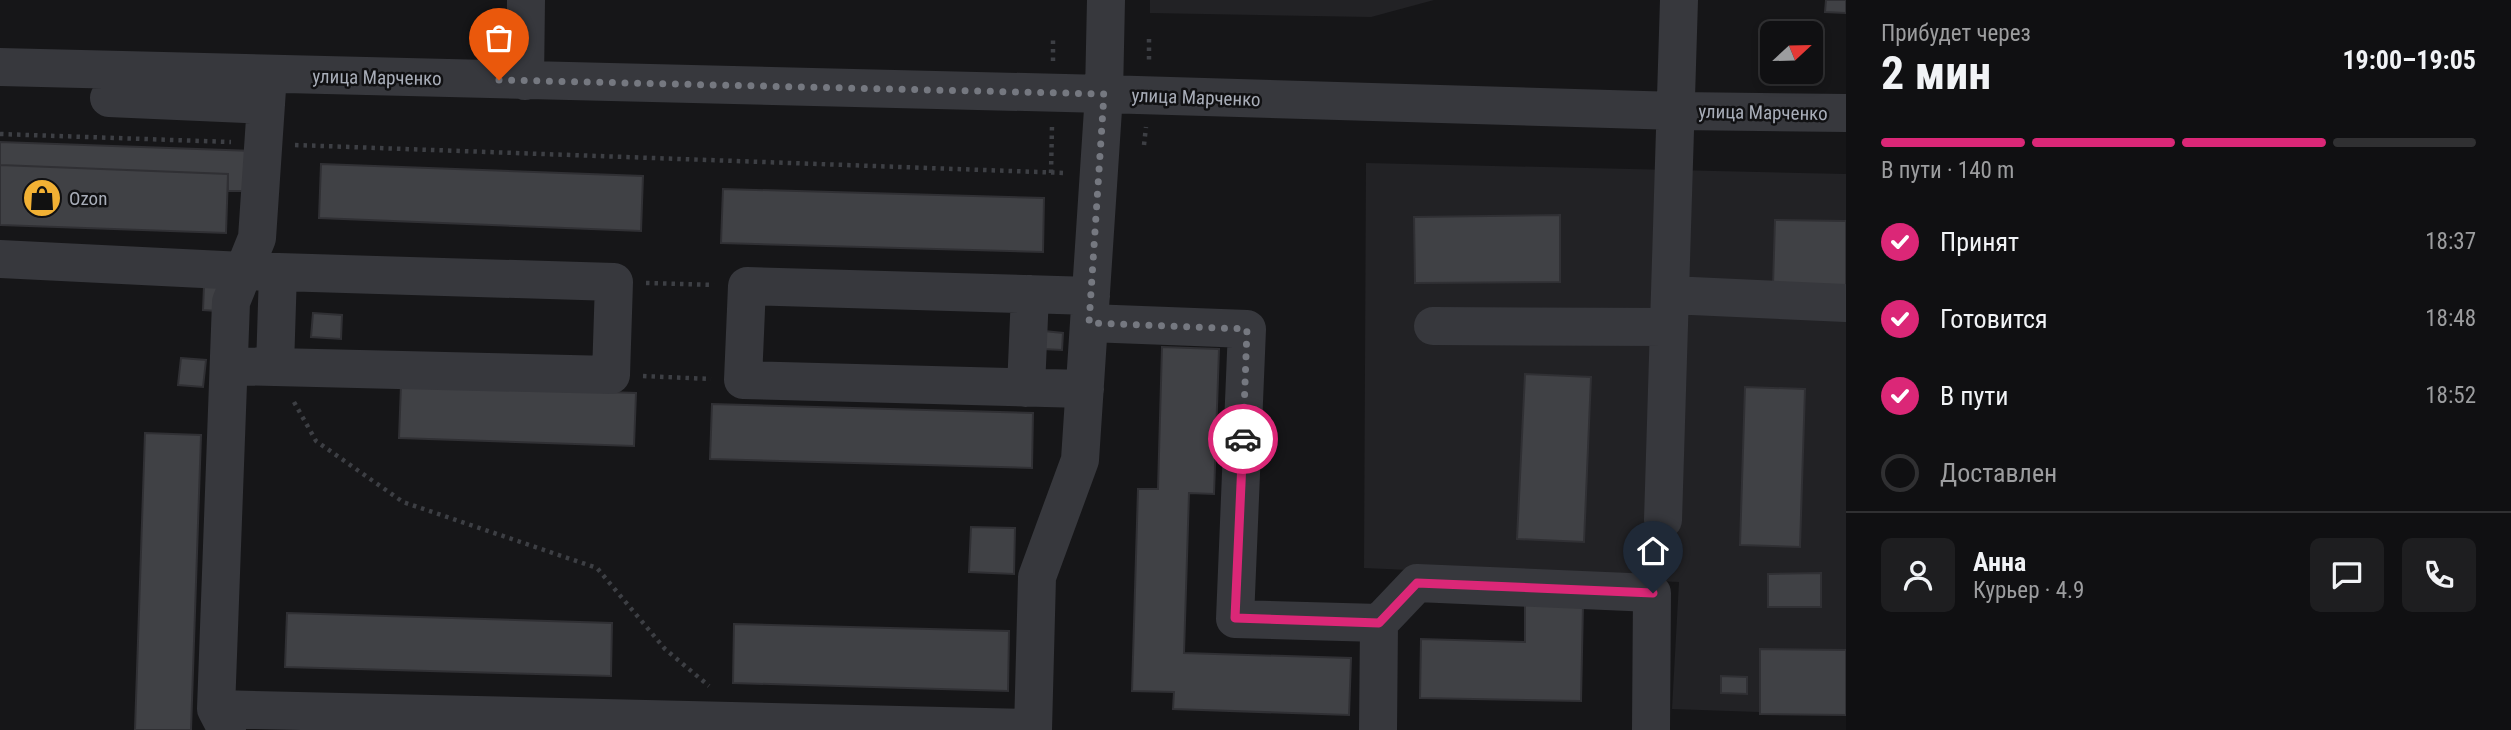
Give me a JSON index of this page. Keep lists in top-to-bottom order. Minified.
{"streets":{"street":["улица Марченко"]},"places":{"shop":["Ozon"]},"north":"right","page":{"heading":["2 мин","Прибудет через","19:00–19:05"],"panel":["Анна","Курьер · 4.9"],"bar":"В пути · 140 m","list":[["Принят","18:37"],["Готовится","18:48"],["В пути","18:52"],"Доставлен"]}}
